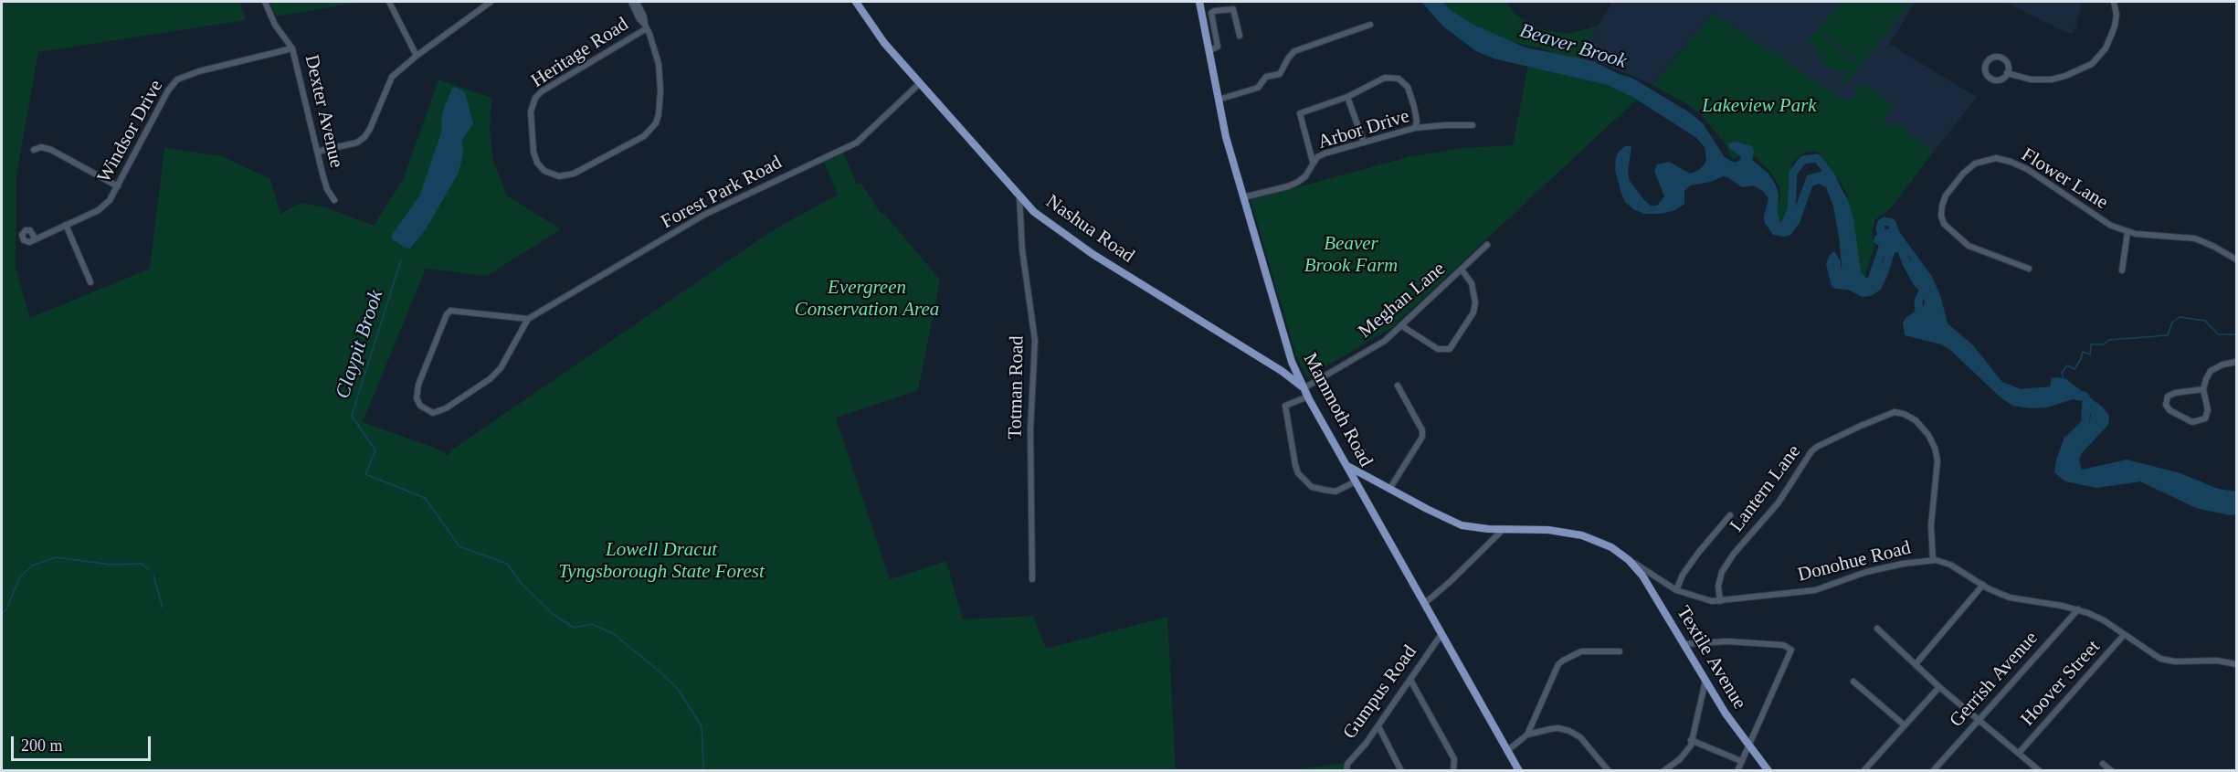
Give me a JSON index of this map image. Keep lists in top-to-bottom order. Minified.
{"streets":{"main road":["Nashua Road","Mammoth Road","Textile Avenue"],"street":["Heritage Road","Dexter Avenue","Arbor Drive","Windsor Drive","Flower Lane","Forest Park Road","Meghan Lane","Totman Road","Lantern Lane","Donohue Road","Gerrish Avenue","Hoover Street","Gumpus Road"]},"crossings":[["Dexter Avenue","Windsor Drive"],["Arbor Drive","Mammoth Road"],["Forest Park Road","Nashua Road"],["Nashua Road","Meghan Lane"],["Nashua Road","Totman Road"],["Nashua Road","Mammoth Road"],["Meghan Lane","Mammoth Road"],["Mammoth Road","Textile Avenue"],["Mammoth Road","Gumpus Road"],["Lantern Lane","Donohue Road"],["Donohue Road","Textile Avenue"],["Donohue Road","Gerrish Avenue"],["Donohue Road","Hoover Street"]],"water":["Beaver Brook","Claypit Brook"],"parks":["Lakeview Park","Beaver Brook Farm","Evergreen Conservation Area","Lowell Dracut Tyngsborough State Forest"],"scale_bar":"200 m"}
